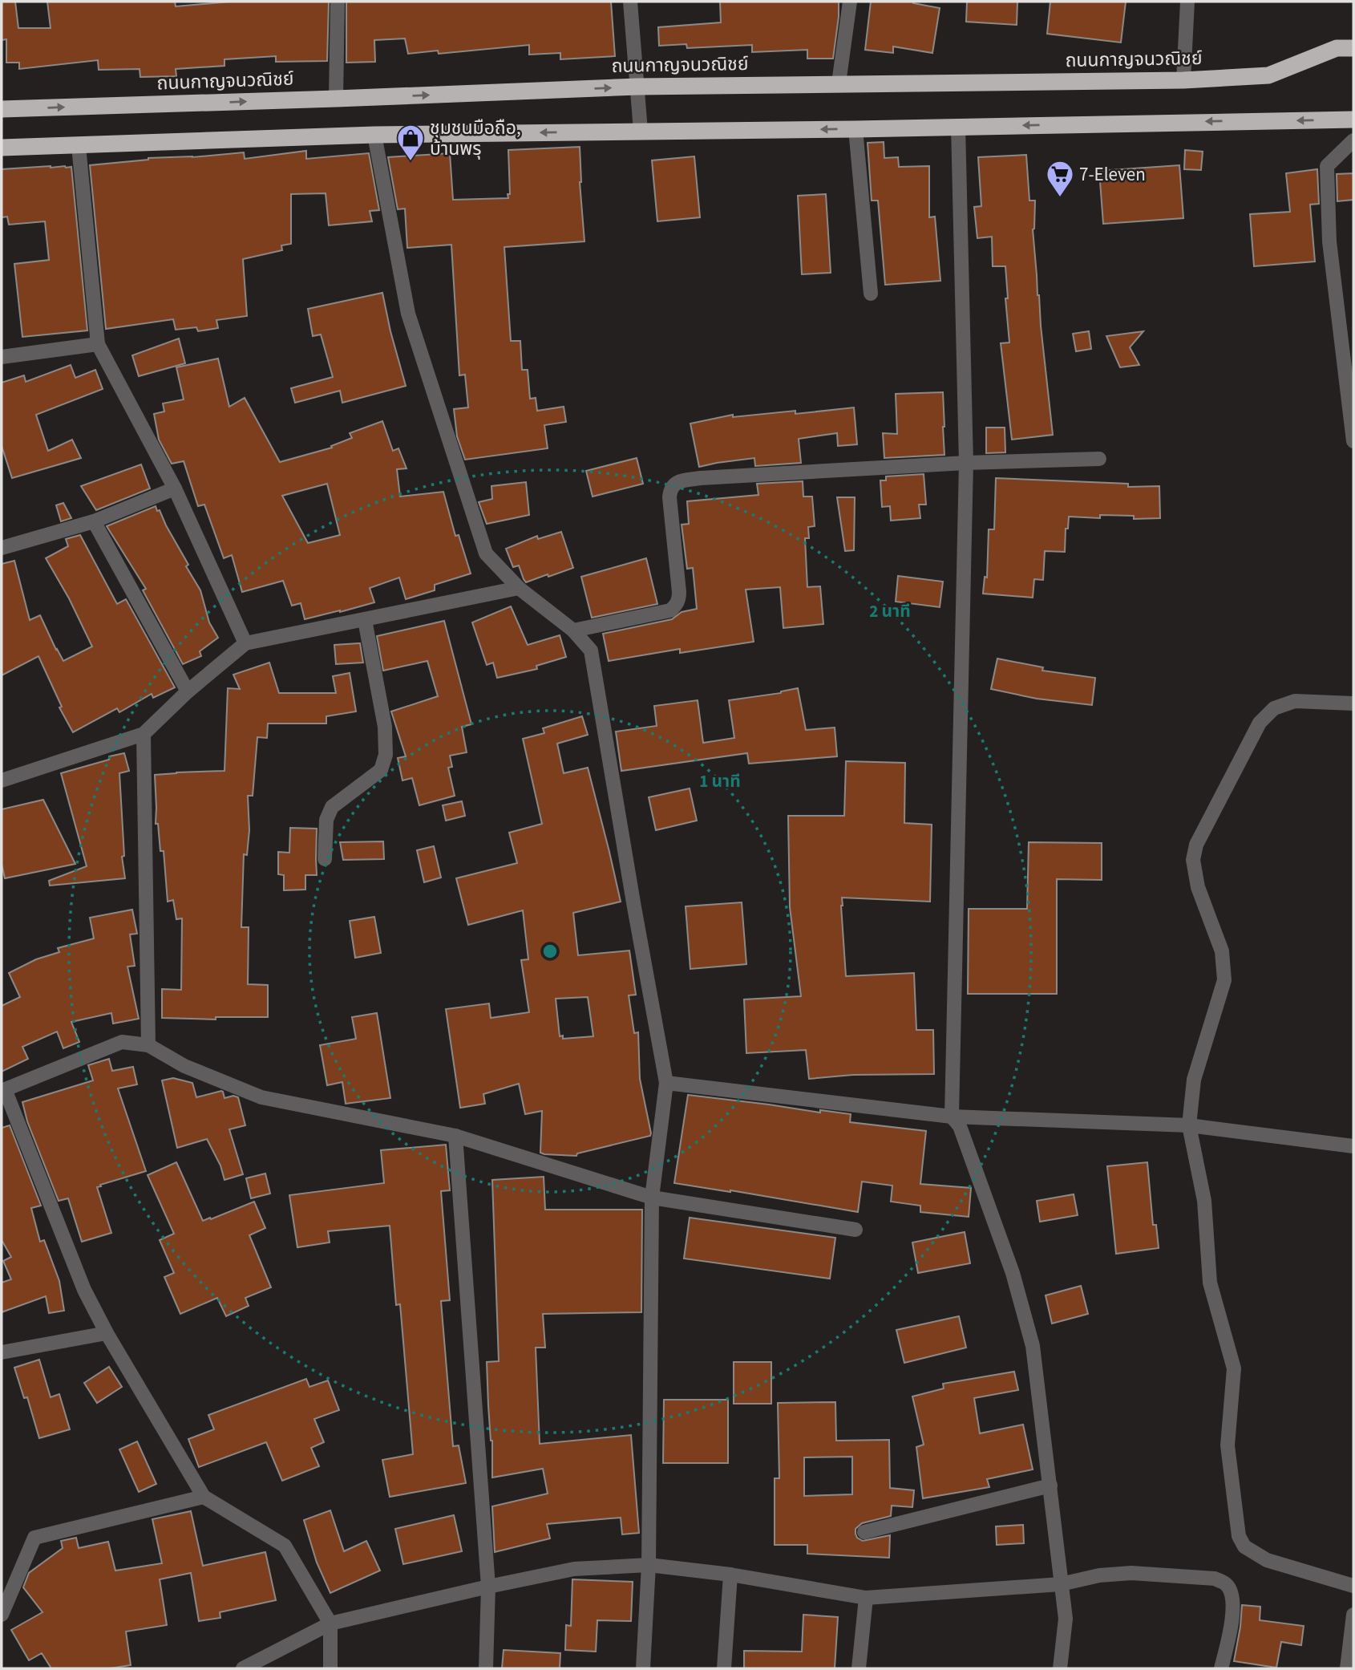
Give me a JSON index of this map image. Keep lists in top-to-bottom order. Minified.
{"streets":{"highway":["ถนนกาญจนวณิชย์"]},"places":{"shop":["ชุมชนมือถือ, บ้านพรุ"],"supermarket":["7-Eleven"]},"rings":["2 นาที","1 นาที"]}
